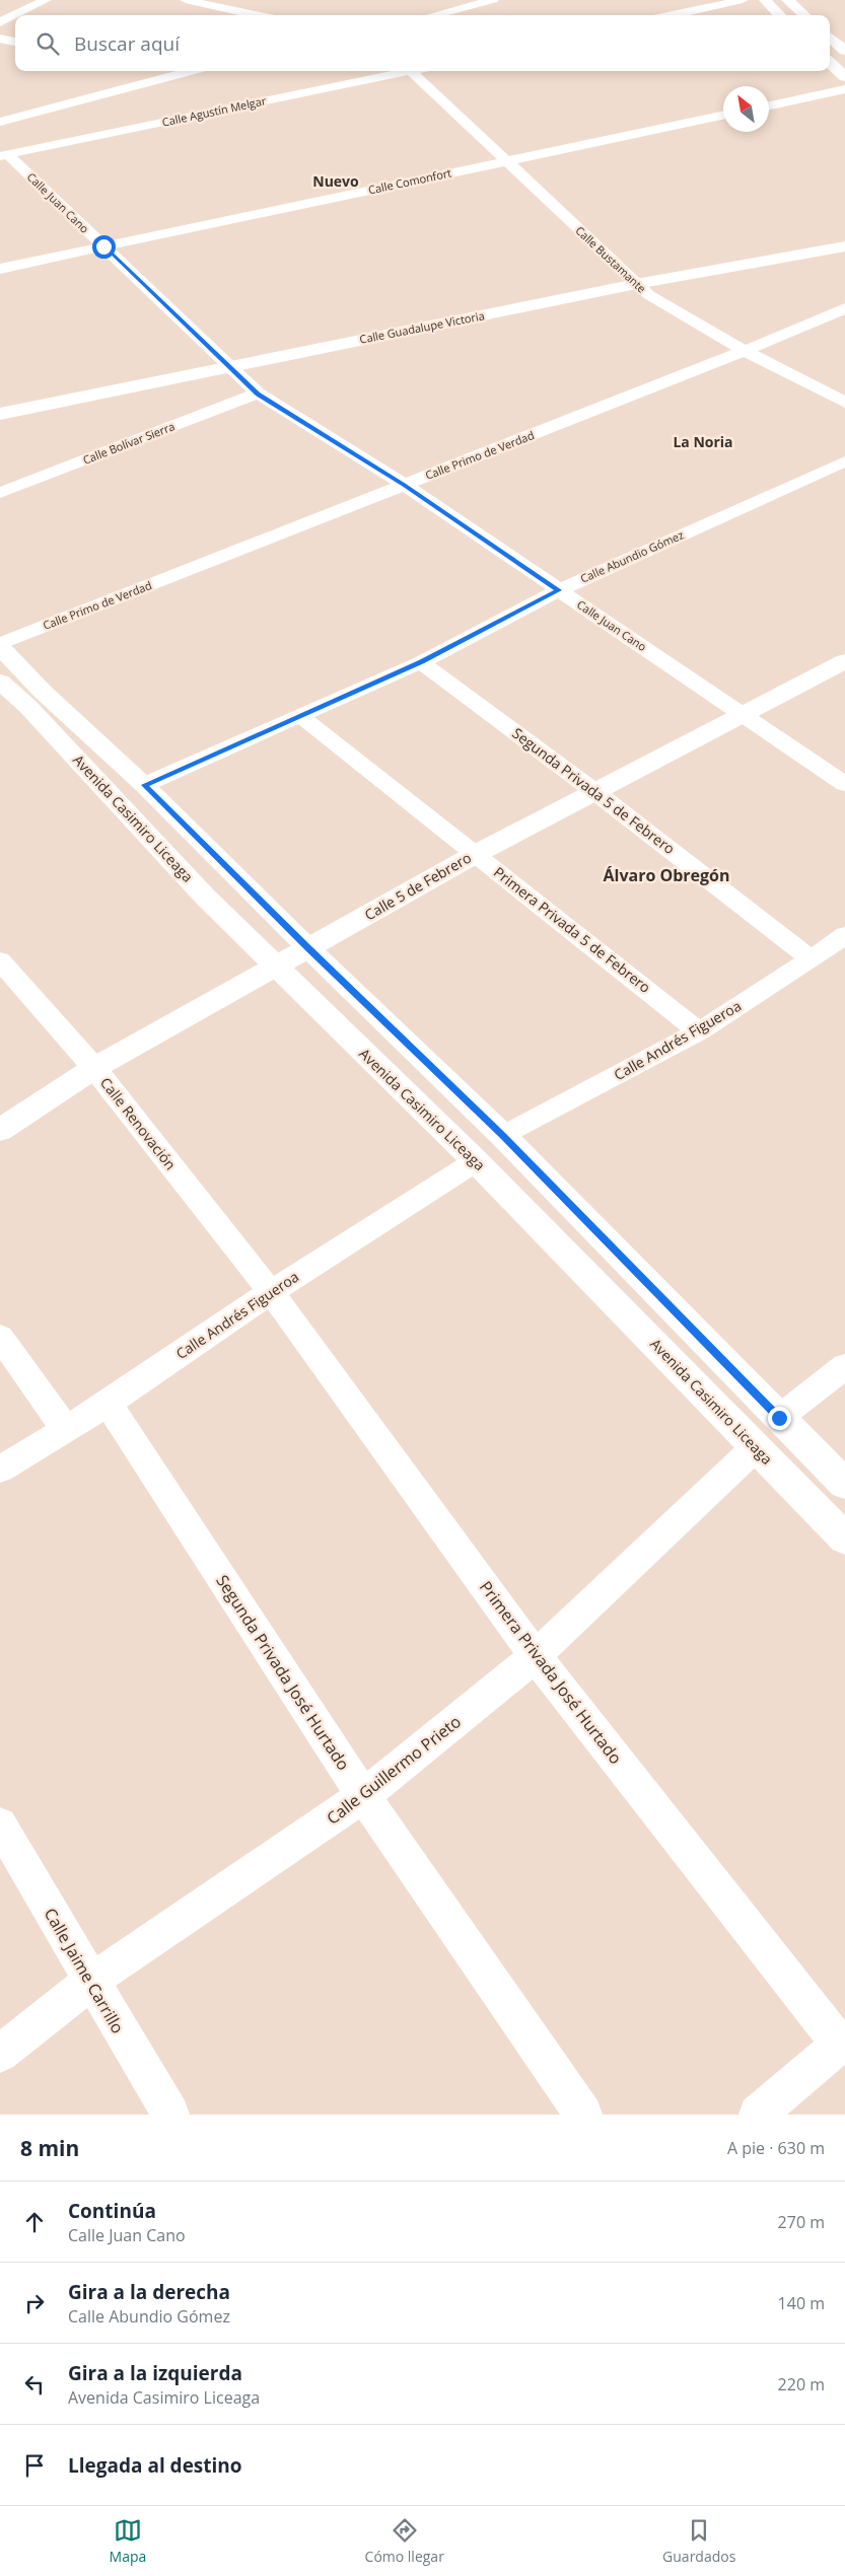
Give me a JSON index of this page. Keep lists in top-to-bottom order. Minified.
{"streets":{"main road":["Calle Guadalupe Victoria","Avenida Casimiro Liceaga","Calle 5 de Febrero"],"street":["Calle Agustín Melgar","Calle Comonfort","Calle Juan Cano","Calle Bustamante","Calle Bolívar Sierra","Calle Primo de Verdad","Calle Abundio Gómez","Segunda Privada 5 de Febrero","Primera Privada 5 de Febrero","Calle Andrés Figueroa","Calle Renovación","Segunda Privada José Hurtado","Primera Privada José Hurtado","Calle Guillermo Prieto","Calle Jaime Carrillo"]},"crossings":[["Calle Agustín Melgar","Calle Juan Cano"],["Calle Agustín Melgar","Calle Bustamante"],["Calle Comonfort","Calle Juan Cano"],["Calle Comonfort","Calle Bustamante"],["Calle Juan Cano","Calle Guadalupe Victoria"],["Calle Juan Cano","Calle Bolívar Sierra"],["Calle Juan Cano","Calle Primo de Verdad"],["Calle Juan Cano","Calle Abundio Gómez"],["Calle Juan Cano","Calle 5 de Febrero"],["Calle Bustamante","Calle Guadalupe Victoria"],["Calle Bustamante","Calle Primo de Verdad"],["Calle Primo de Verdad","Avenida Casimiro Liceaga"],["Calle Abundio Gómez","Segunda Privada 5 de Febrero"],["Calle Abundio Gómez","Avenida Casimiro Liceaga"],["Calle Abundio Gómez","Primera Privada 5 de Febrero"],["Segunda Privada 5 de Febrero","Calle 5 de Febrero"],["Segunda Privada 5 de Febrero","Calle Andrés Figueroa"],["Avenida Casimiro Liceaga","Calle 5 de Febrero"],["Avenida Casimiro Liceaga","Calle Andrés Figueroa"],["Avenida Casimiro Liceaga","Calle Guillermo Prieto"],["Calle 5 de Febrero","Primera Privada 5 de Febrero"],["Calle 5 de Febrero","Calle Renovación"],["Primera Privada 5 de Febrero","Calle Andrés Figueroa"],["Calle Andrés Figueroa","Calle Renovación"],["Calle Andrés Figueroa","Segunda Privada José Hurtado"],["Calle Andrés Figueroa","Primera Privada José Hurtado"],["Calle Renovación","Primera Privada José Hurtado"],["Segunda Privada José Hurtado","Calle Guillermo Prieto"],["Primera Privada José Hurtado","Calle Guillermo Prieto"],["Calle Guillermo Prieto","Calle Jaime Carrillo"]],"districts":["Nuevo","La Noria","Álvaro Obregón"],"north":"top left","page":{"search":"Buscar aquí","heading":["8 min","A pie · 630 m"],"list":[["Continúa","Calle Juan Cano","270 m"],["Gira a la derecha","Calle Abundio Gómez","140 m"],["Gira a la izquierda","Avenida Casimiro Liceaga","220 m"],"Llegada al destino"],"nav":["Mapa","Cómo llegar","Guardados"]}}
